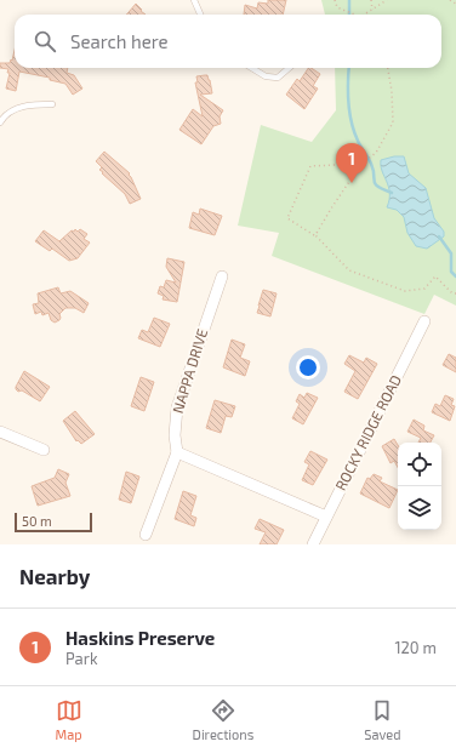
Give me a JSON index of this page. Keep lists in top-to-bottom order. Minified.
{"streets":{"street":["NAPPA DRIVE","ROCKY RIDGE ROAD"]},"scale_bar":"50 m","page":{"search":"Search here","pins":"1","scale":"50 m","heading":"Nearby","list":[{"mark":"1","name":"Haskins Preserve","note":"Park","value":"120 m"}],"nav":["Map","Directions","Saved"]}}
